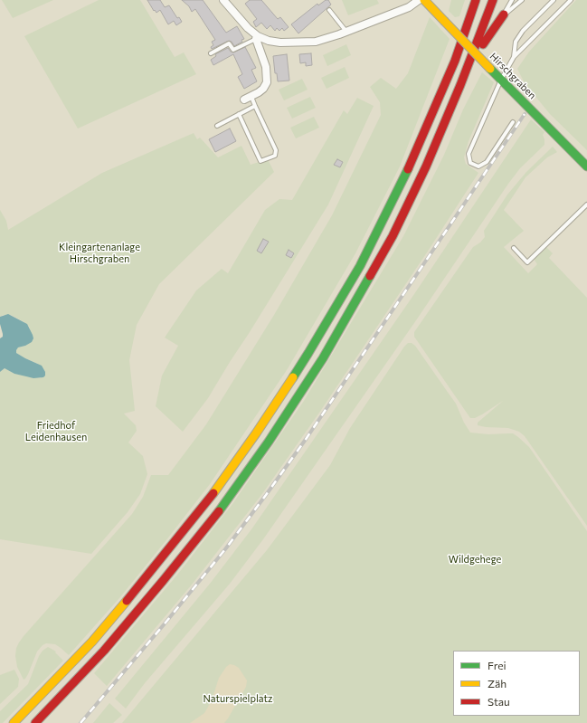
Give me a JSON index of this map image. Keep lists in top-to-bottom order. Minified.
{"streets":{"main road":["Hirschgraben"]},"parks":["Kleingartenanlage Hirschgraben","Friedhof Leidenhausen","Wildgehege","Naturspielplatz"],"legend":["Frei","Zäh","Stau"]}
